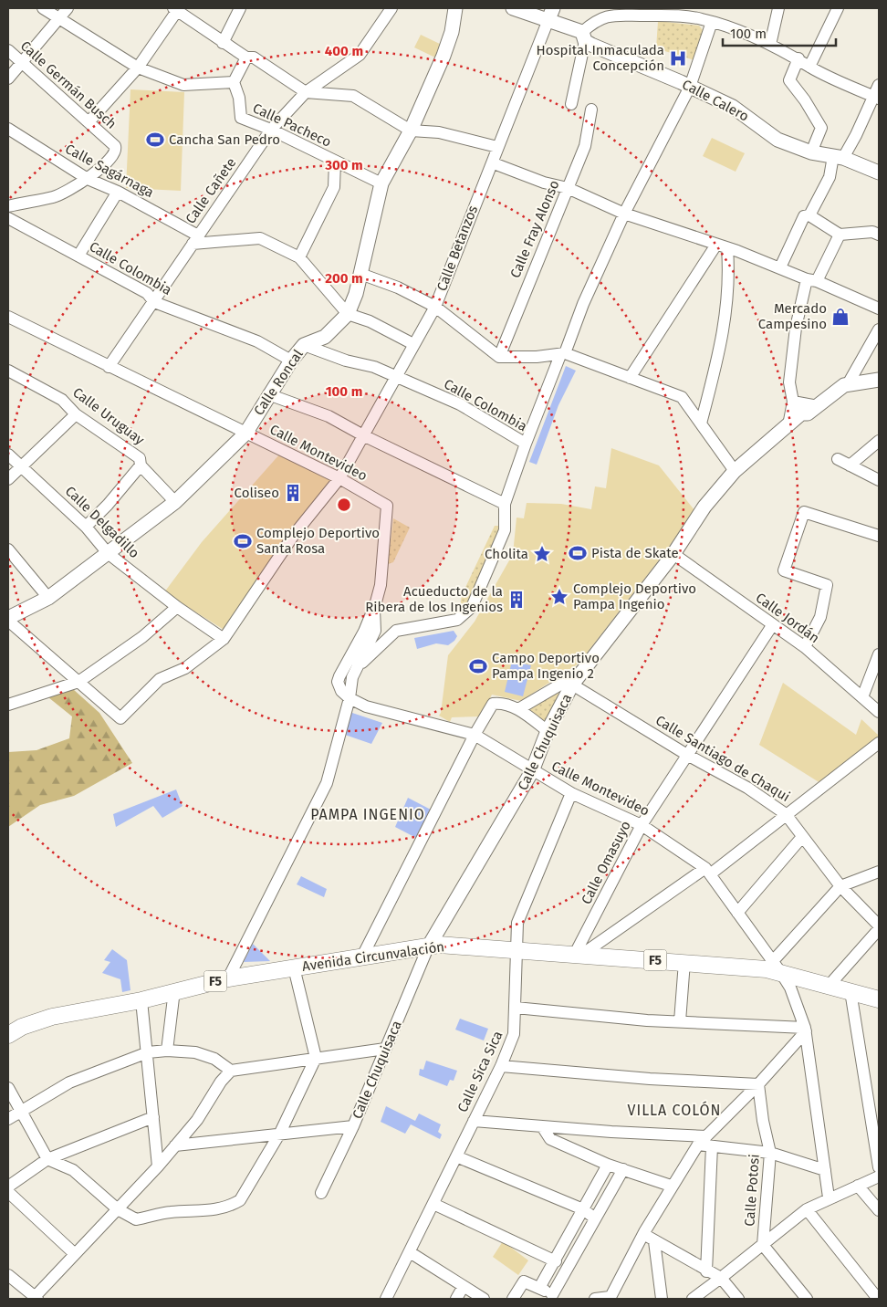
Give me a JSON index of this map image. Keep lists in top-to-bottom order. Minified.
{"streets":{"highway":["Avenida Circunvalación","F5"],"main road":["Calle Calero","Calle Betanzos","Calle Roncal","Calle Chuquisaca"],"street":["Calle Germán Busch","Calle Pacheco","Calle Sagárnaga","Calle Cañete","Calle Fray Alonso","Calle Colombia","Calle Uruguay","Calle Montevideo","Calle Delgadillo","Calle Jordán","Calle Santiago de Chaqui","Calle Omasuyo","Calle Sica Sica","Calle Potosi"]},"crossings":[["Calle Germán Busch","Calle Sagárnaga"],["Calle Calero","Calle Betanzos"],["Calle Pacheco","Calle Cañete"],["Calle Pacheco","Calle Roncal"],["Calle Sagárnaga","Calle Cañete"],["Calle Cañete","Calle Colombia"],["Calle Cañete","Calle Montevideo"],["Calle Betanzos","Calle Colombia"],["Calle Betanzos","Calle Montevideo"],["Calle Betanzos","Calle Delgadillo"],["Calle Colombia","Calle Roncal"],["Calle Roncal","Calle Uruguay"],["Calle Roncal","Calle Montevideo"],["Calle Roncal","Calle Delgadillo"],["Calle Montevideo","Calle Chuquisaca"],["Calle Montevideo","Calle Omasuyo"],["Calle Montevideo","Avenida Circunvalación"],["Calle Montevideo","Calle Sica Sica"],["Calle Jordán","Calle Chuquisaca"],["Calle Jordán","Calle Omasuyo"],["Calle Chuquisaca","Calle Santiago de Chaqui"],["Calle Chuquisaca","Avenida Circunvalación"],["Calle Santiago de Chaqui","Calle Omasuyo"],["Calle Omasuyo","Avenida Circunvalación"],["Avenida Circunvalación","Calle Sica Sica"]],"districts":["PAMPA INGENIO","VILLA COLÓN"],"places":{"hospital":["Hospital Inmaculada Concepción"],"sports":["Cancha San Pedro","Complejo Deportivo Santa Rosa","Pista de Skate","Campo Deportivo Pampa Ingenio 2"],"shop":["Mercado Campesino"],"building":["Coliseo","Acueducto de la Ribera de los Ingenios"],"place":["Cholita","Complejo Deportivo Pampa Ingenio"]},"scale_bar":"100 m","rings":["400 m","300 m","200 m","100 m"]}
